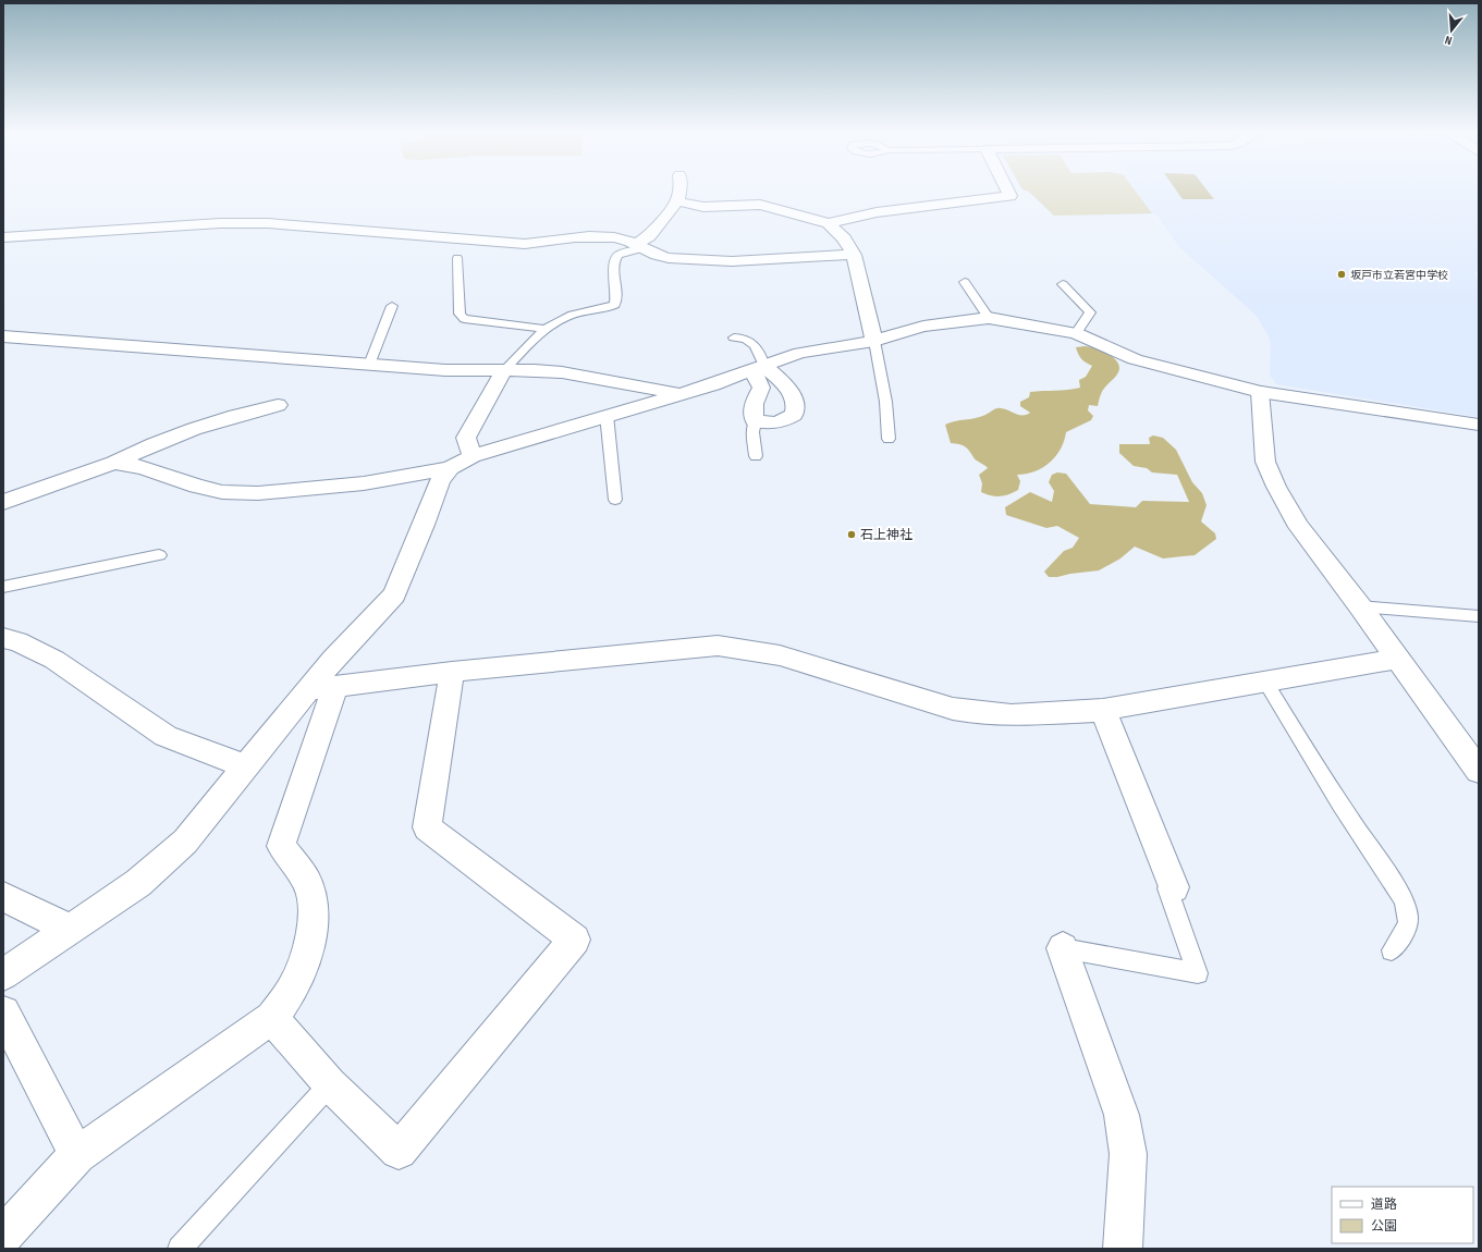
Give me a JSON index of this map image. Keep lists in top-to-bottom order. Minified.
{"places":["坂戸市立若宮中学校","石上神社"],"legend":["道路","公園"],"north":"bottom"}
